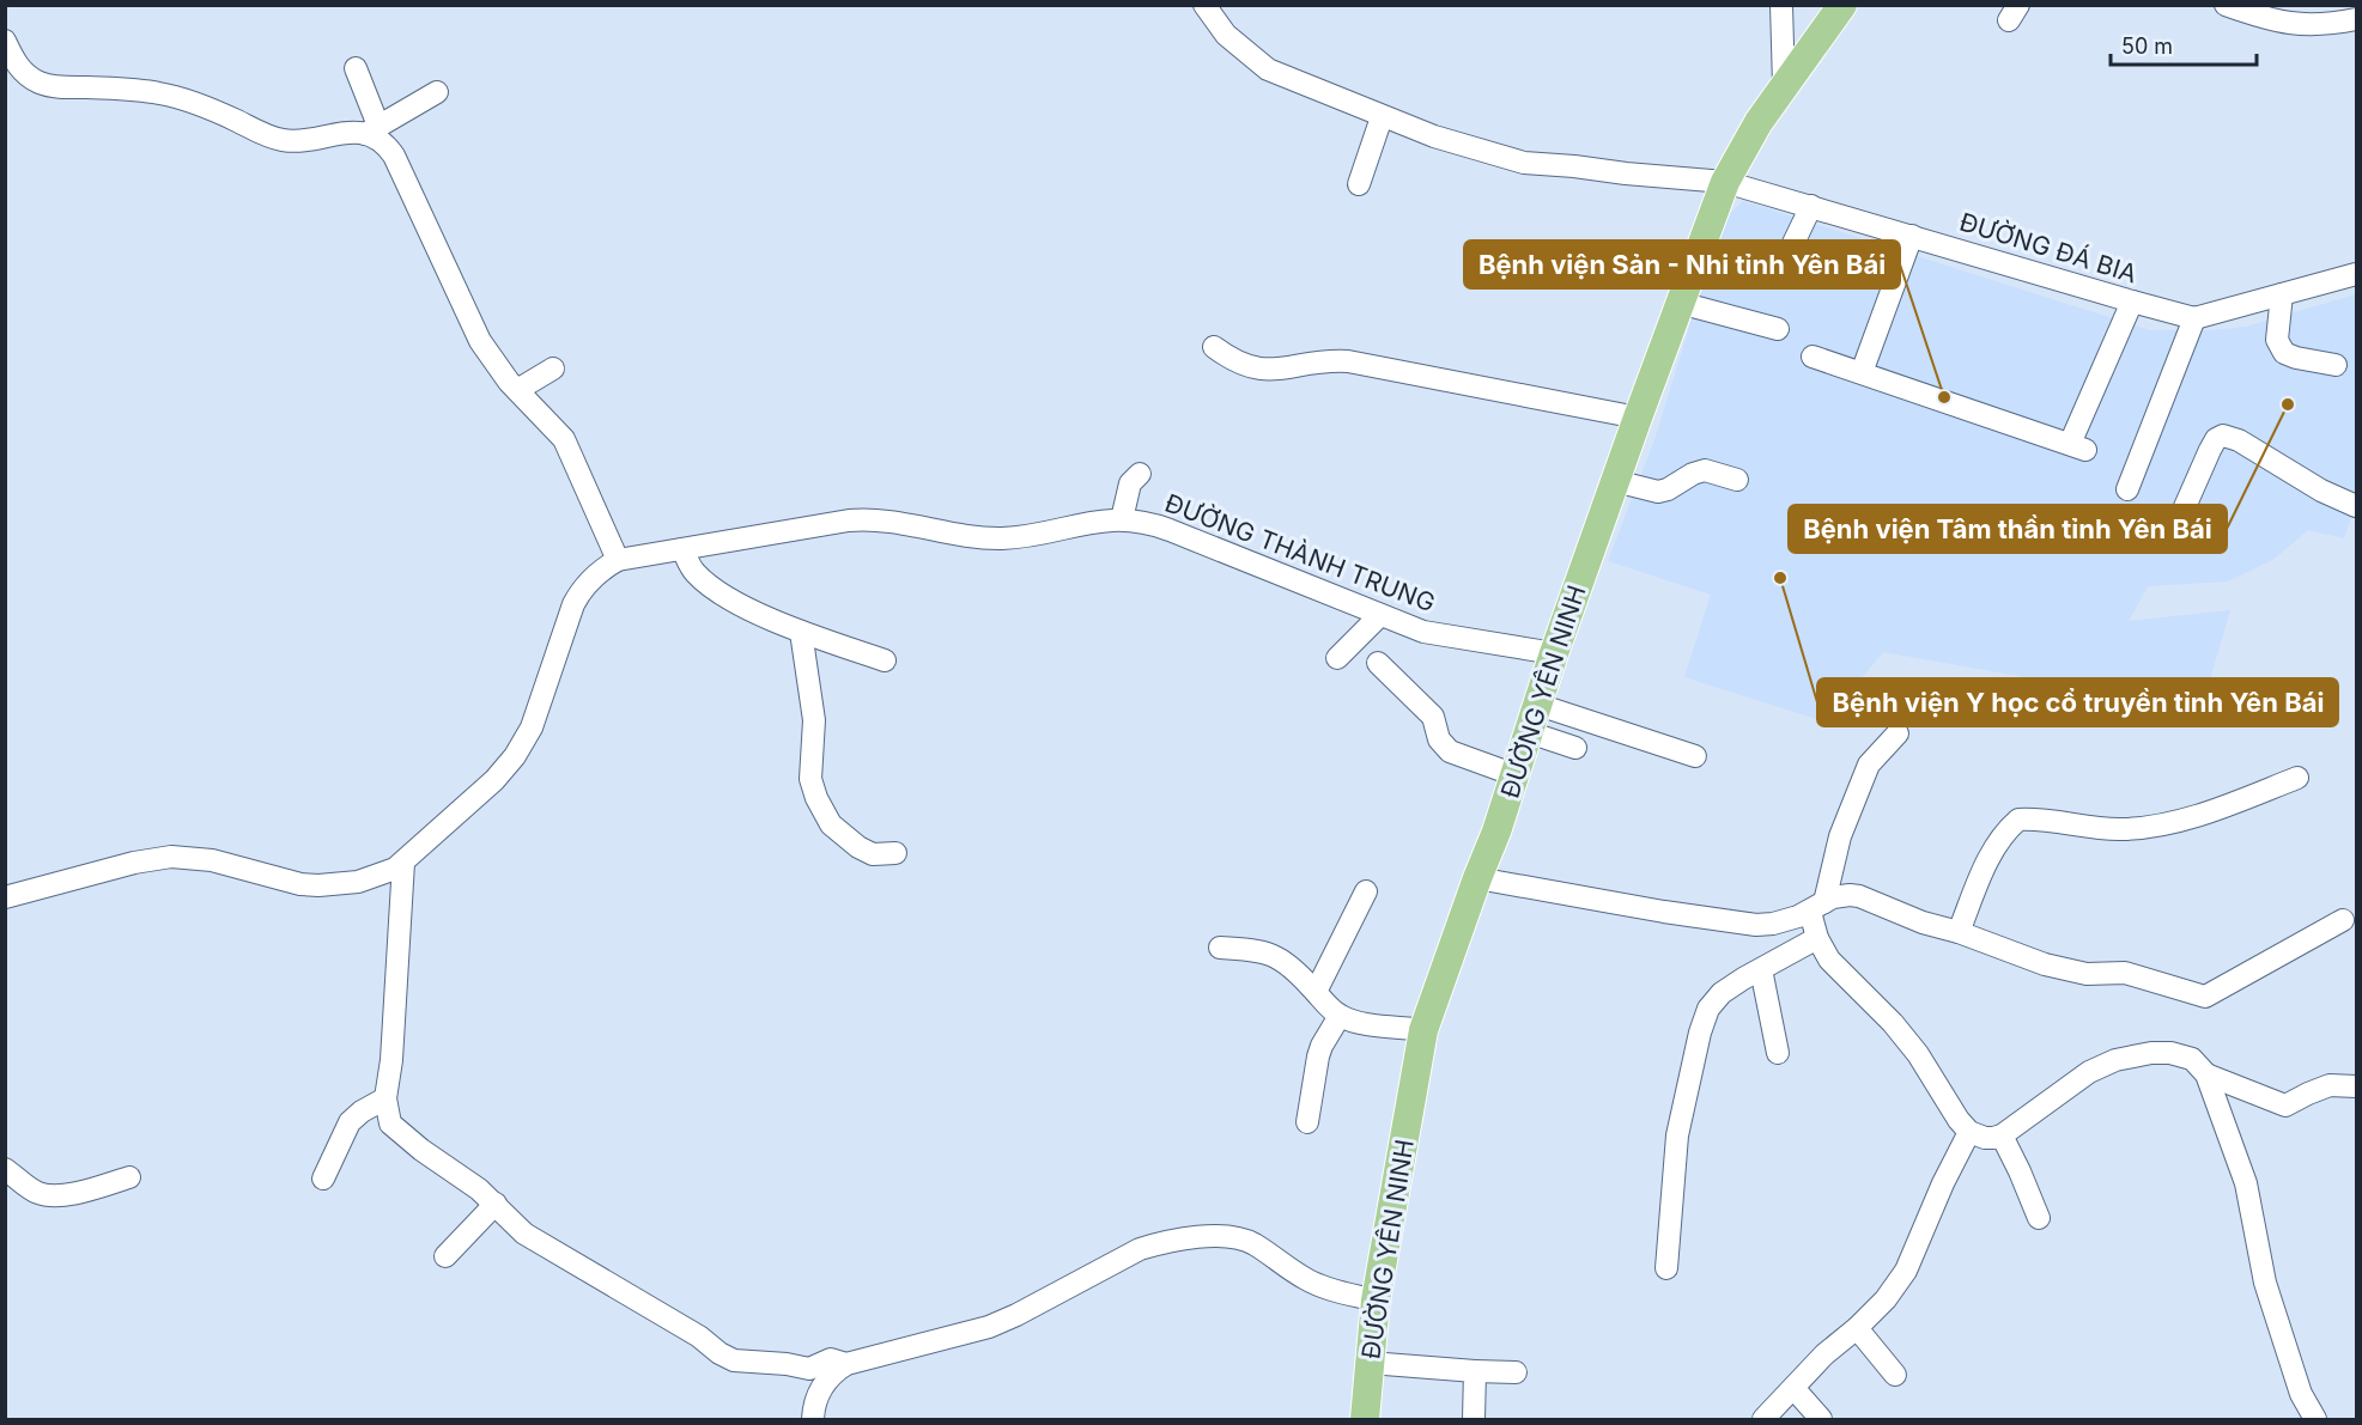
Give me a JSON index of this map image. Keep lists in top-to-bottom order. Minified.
{"streets":{"main road":["ĐƯỜNG YÊN NINH"],"street":["ĐƯỜNG ĐÁ BIA","ĐƯỜNG THÀNH TRUNG"]},"crossings":[["ĐƯỜNG ĐÁ BIA","ĐƯỜNG YÊN NINH"],["ĐƯỜNG THÀNH TRUNG","ĐƯỜNG YÊN NINH"]],"places":["Bệnh viện Sản - Nhi tỉnh Yên Bái","Bệnh viện Tâm thần tỉnh Yên Bái","Bệnh viện Y học cổ truyền tỉnh Yên Bái"],"scale_bar":"50 m"}
